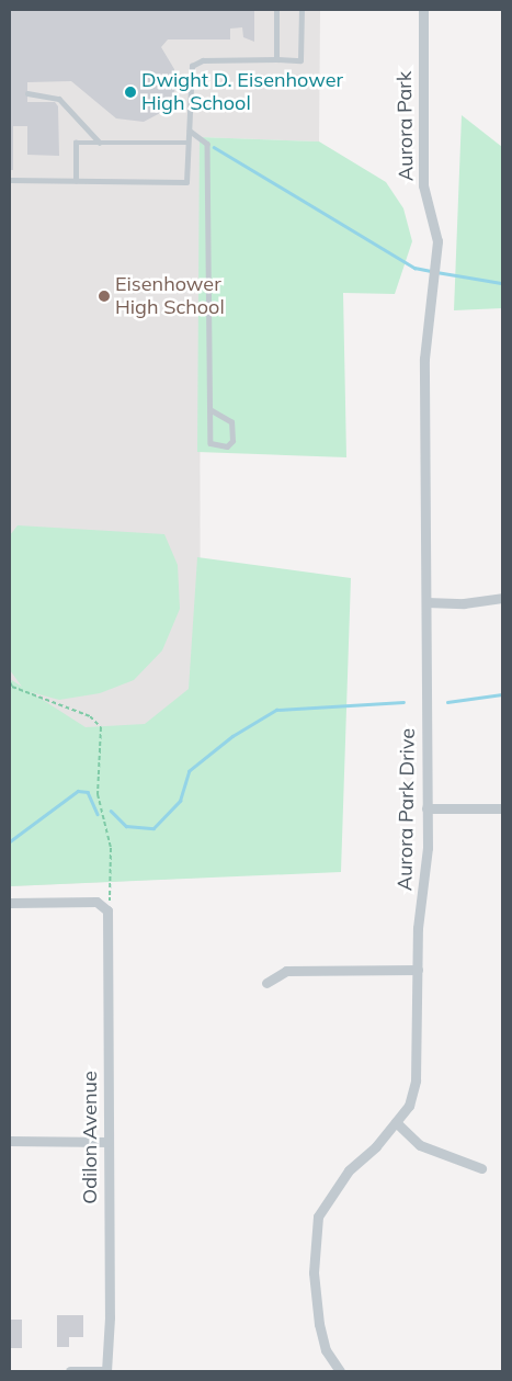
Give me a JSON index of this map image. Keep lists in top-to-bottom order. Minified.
{"streets":{"street":["Aurora Park","Aurora Park Drive","Odilon Avenue"]},"crossings":[["Aurora Park","Aurora Park Drive"]],"places":["Dwight D. Eisenhower High School","Eisenhower High School"]}
